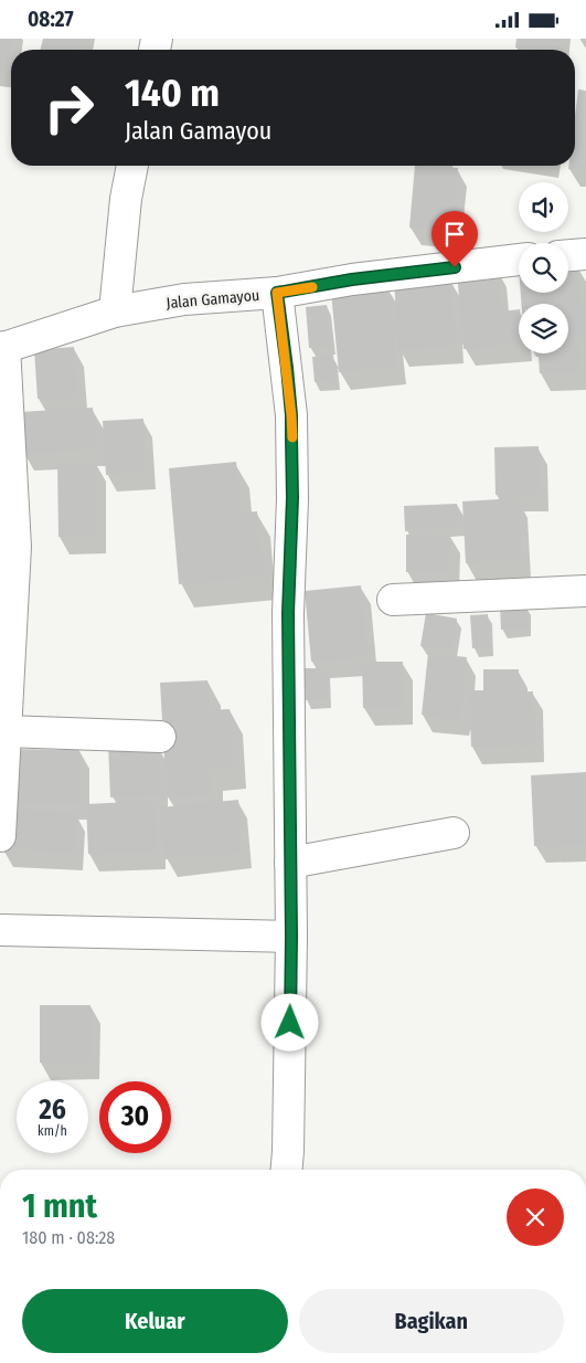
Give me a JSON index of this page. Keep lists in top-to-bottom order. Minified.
{"streets":{"street":["Jalan Gamayou"]},"page":{"status":"08:27","turn":["140 m","Jalan Gamayou"],"speed":"26 km/h","limit":"30","heading":["1 mnt","180 m · 08:28"],"buttons":["Keluar","Bagikan"]}}
